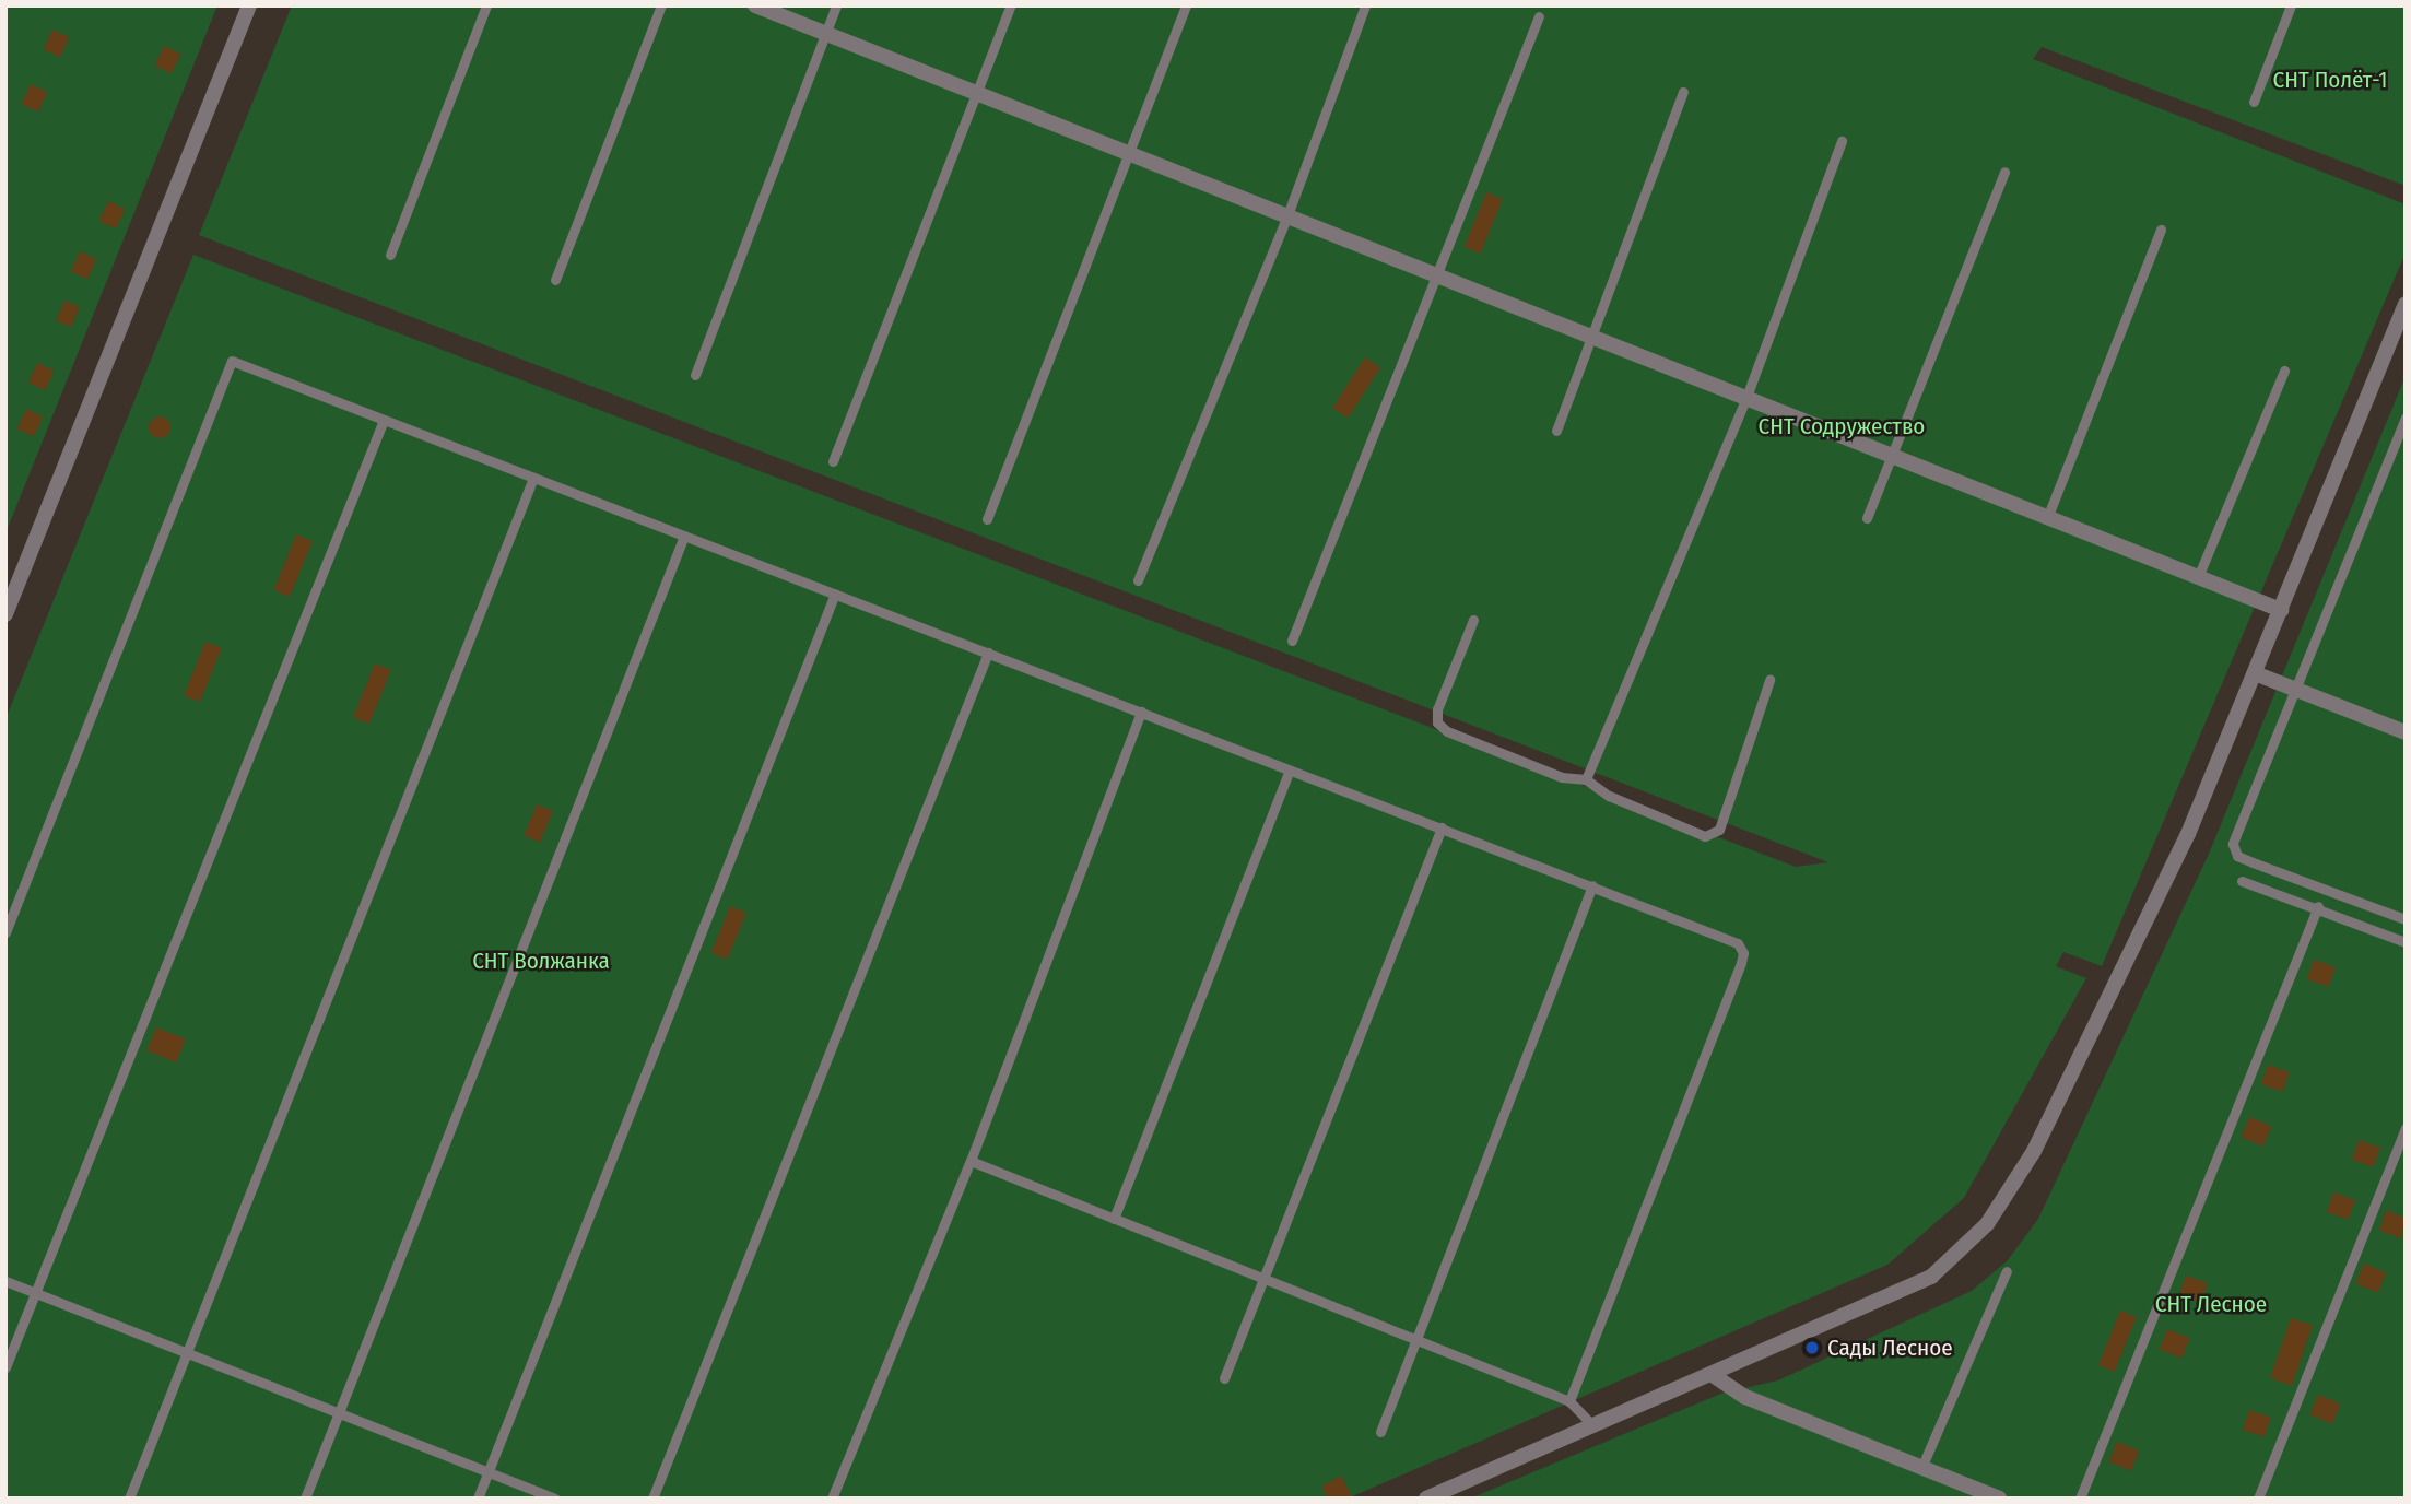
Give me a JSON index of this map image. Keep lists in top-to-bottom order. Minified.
{"parks":["СНТ Полёт-1","СНТ Содружество","СНТ Волжанка","СНТ Лесное"],"places":["Сады Лесное"]}
